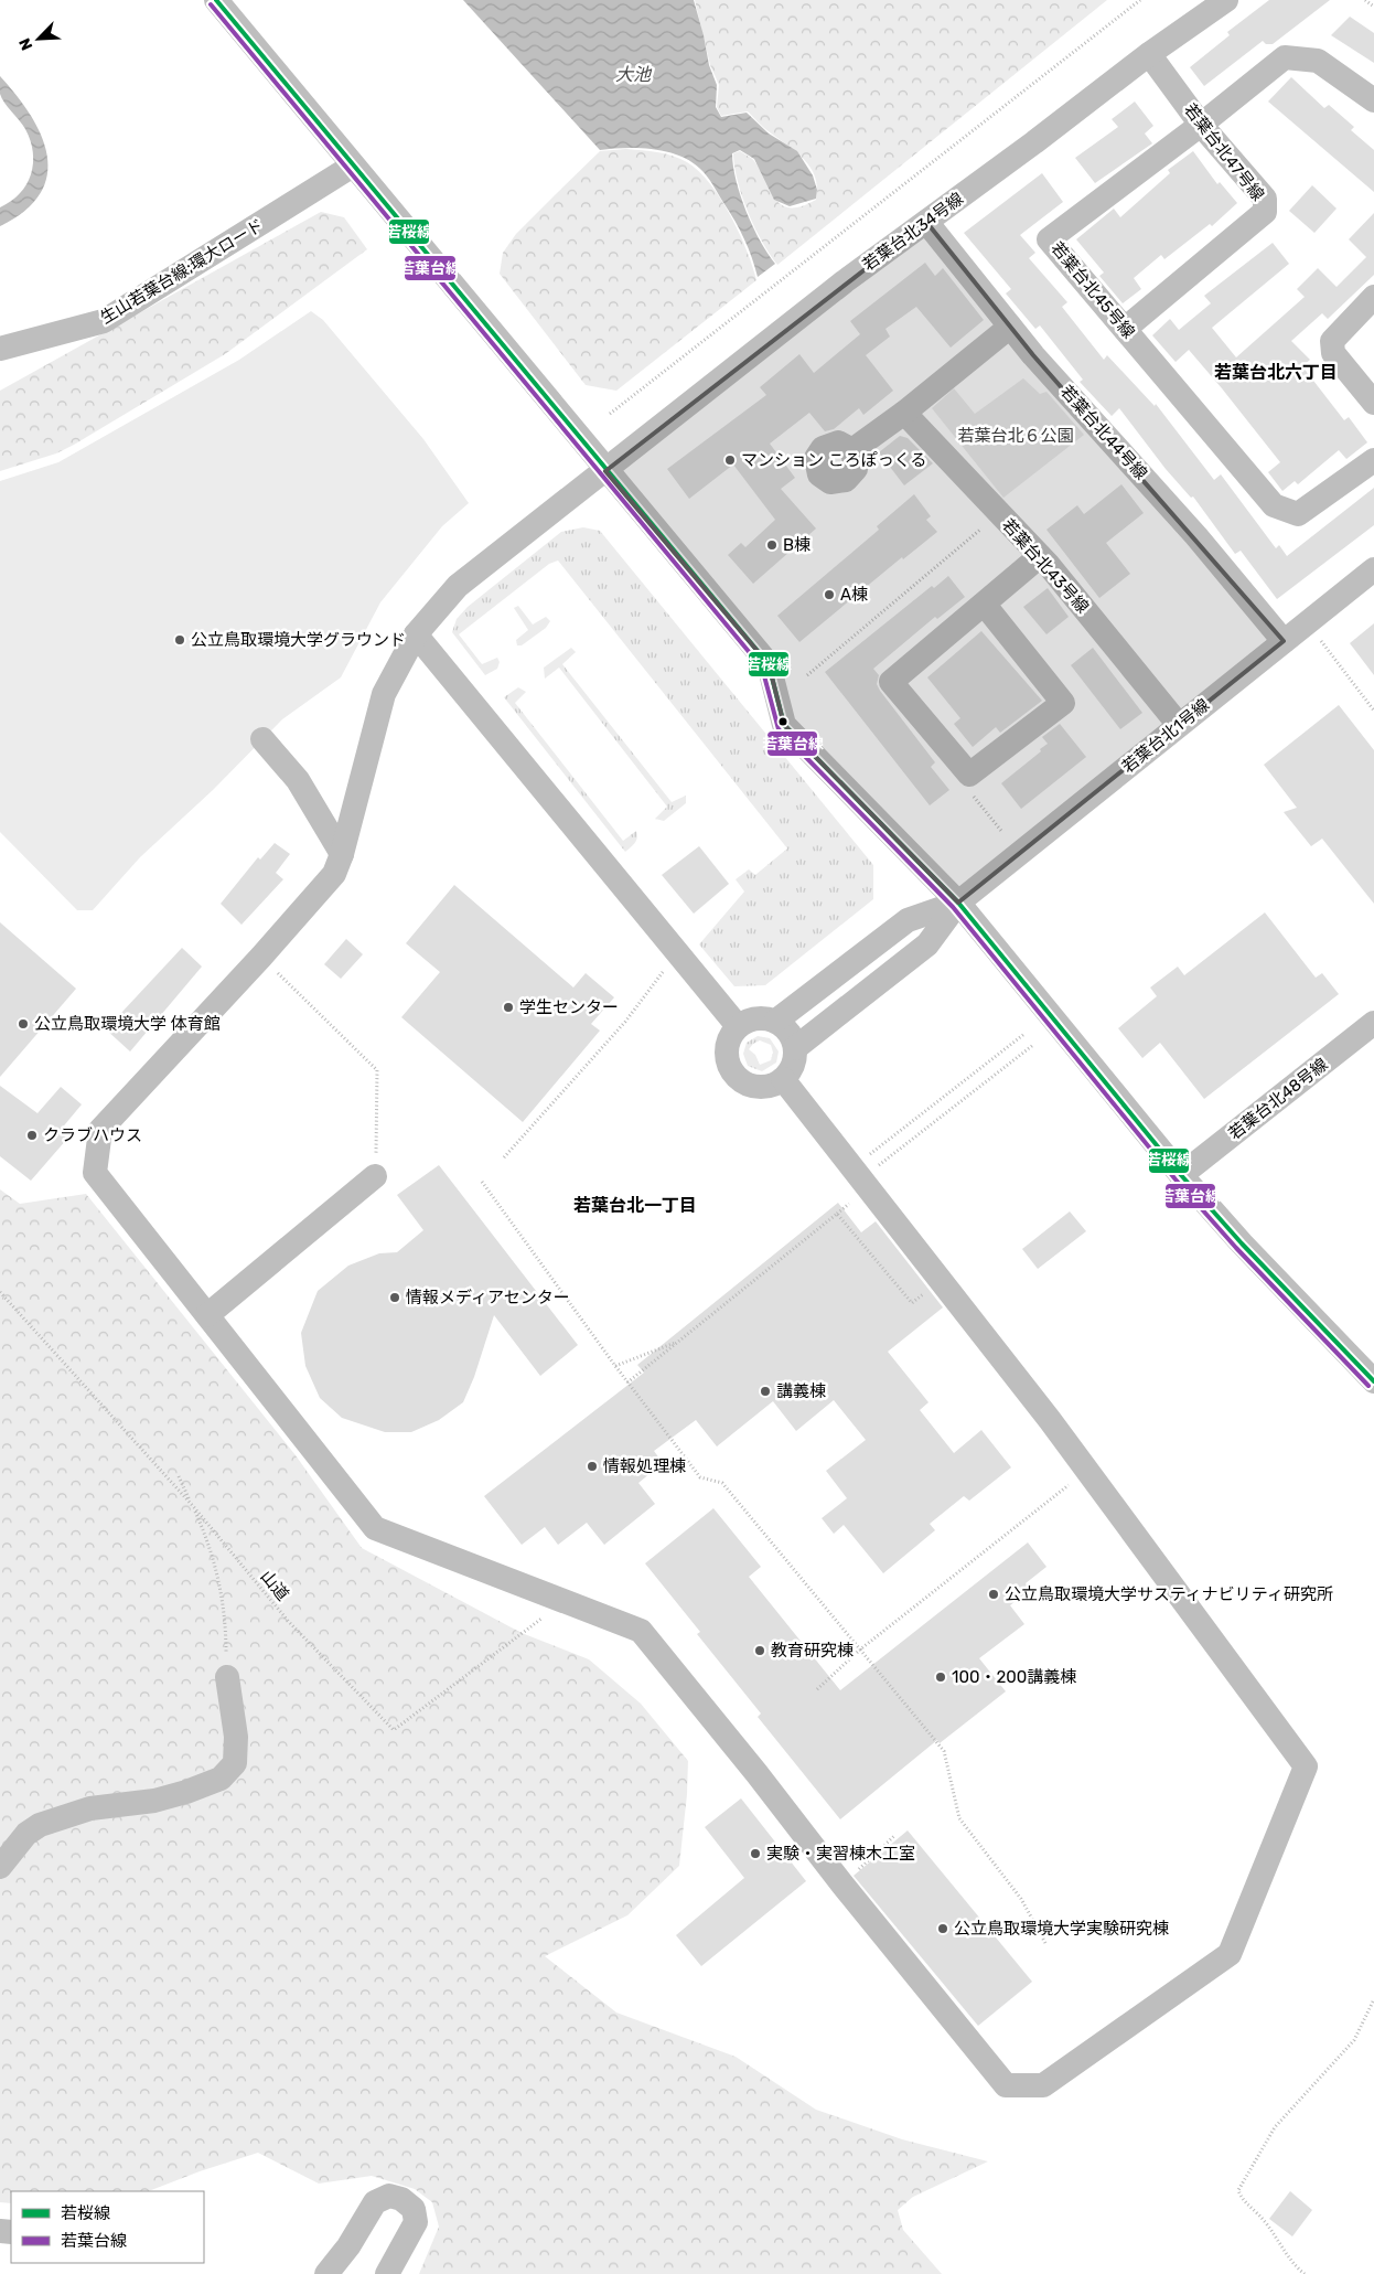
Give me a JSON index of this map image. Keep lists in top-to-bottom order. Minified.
{"streets":{"street":["若葉台北47号線","若葉台北34号線","生山若葉台線;環大ロード","若葉台北45号線","若葉台北44号線","若葉台北43号線","若葉台北1号線","若葉台北48号線"],"path":["山道"]},"crossings":[["若葉台北47号線","若葉台北34号線"],["若葉台北47号線","若葉台北45号線"],["若葉台北34号線","若葉台北44号線"],["若葉台北34号線","山道"],["若葉台北44号線","若葉台北1号線"],["若葉台北43号線","若葉台北1号線"]],"districts":["若葉台北六丁目","若葉台北一丁目"],"water":["大池"],"parks":["若葉台北６公園"],"places":["マンション ころぽっくる","B棟","A棟","公立鳥取環境大学グラウンド","学生センター","公立鳥取環境大学 体育館","クラブハウス","情報メディアセンター","講義棟","情報処理棟","公立鳥取環境大学サスティナビリティ研究所","教育研究棟","100・200講義棟","実験・実習棟木工室","公立鳥取環境大学実験研究棟"],"lines":["transit line 若桜線","transit line 若葉台線"],"legend":["若桜線","若葉台線"],"north":"bottom left"}
